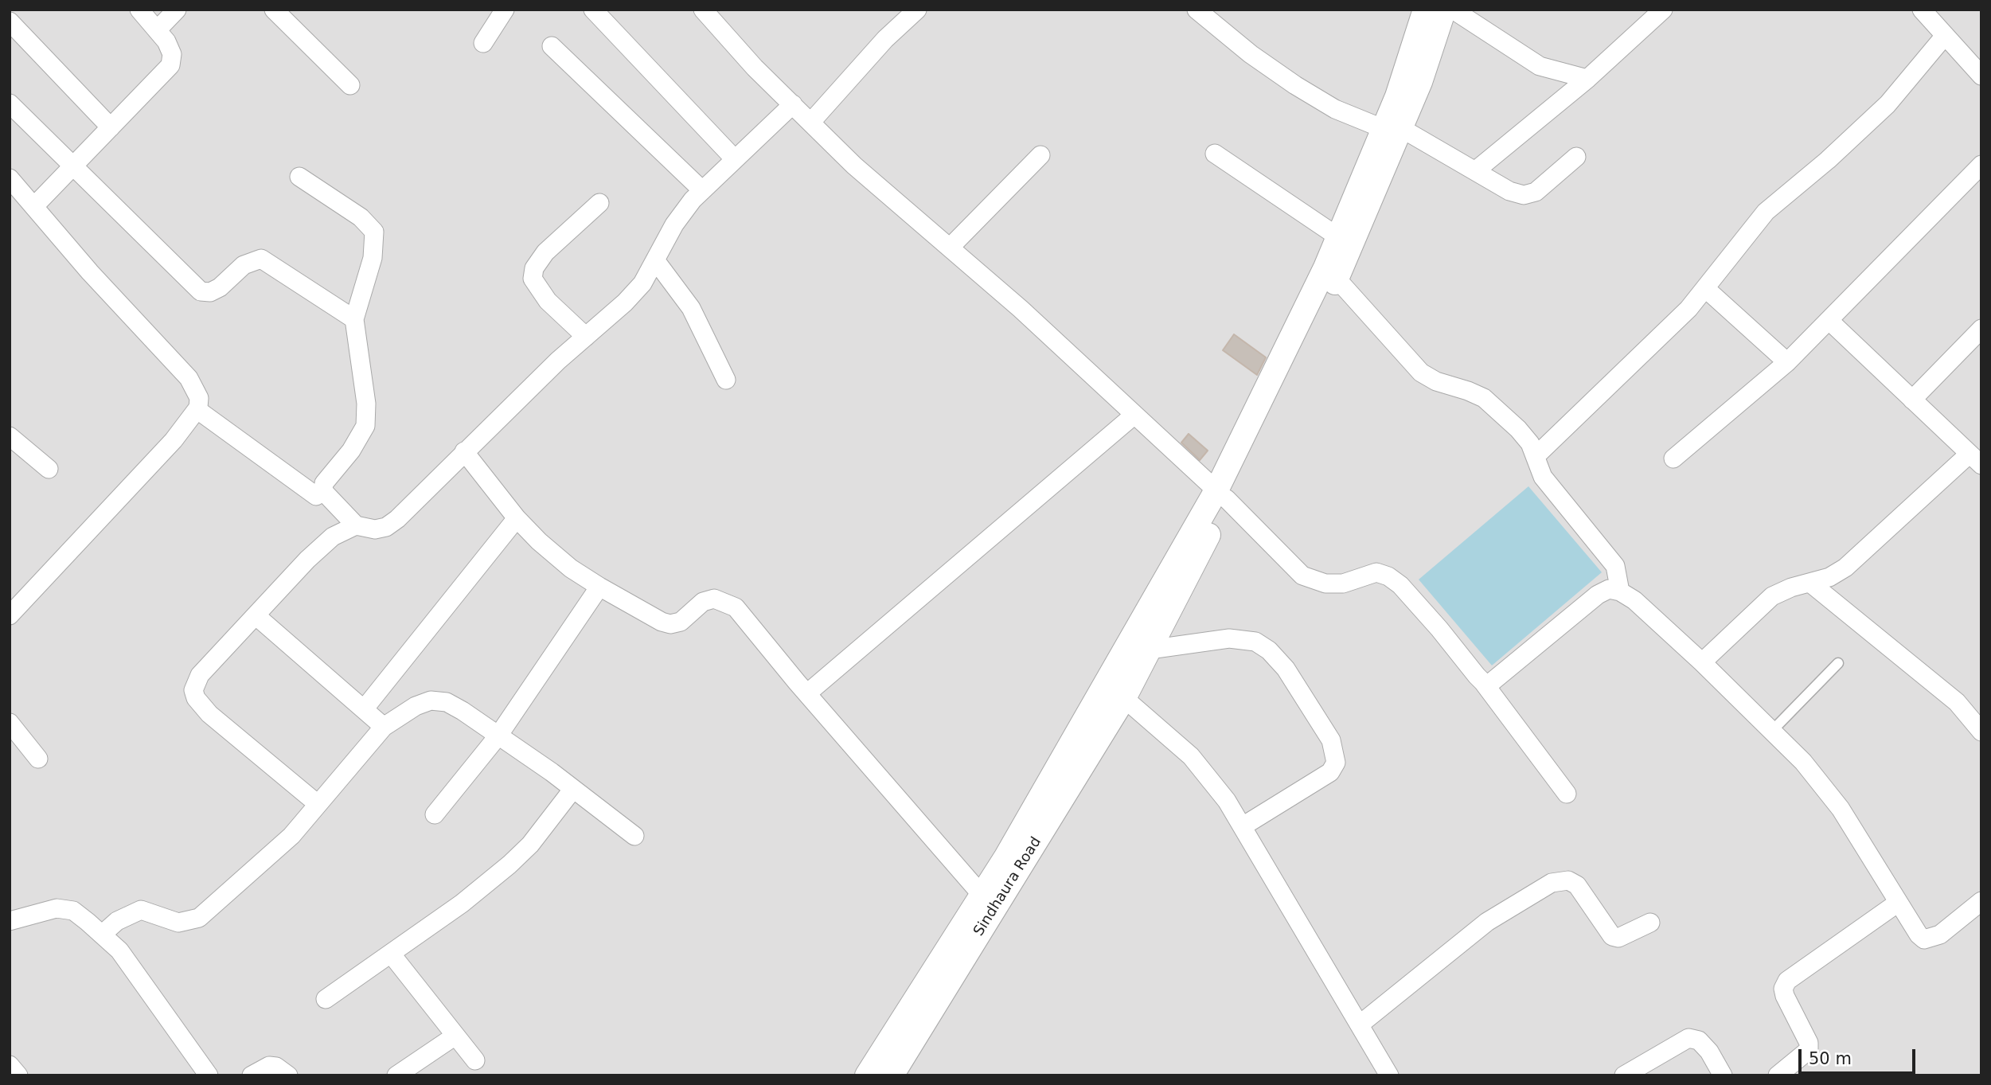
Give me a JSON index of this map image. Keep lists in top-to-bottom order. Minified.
{"streets":{"street":["Sindhaura Road"]},"scale_bar":"50 m"}
